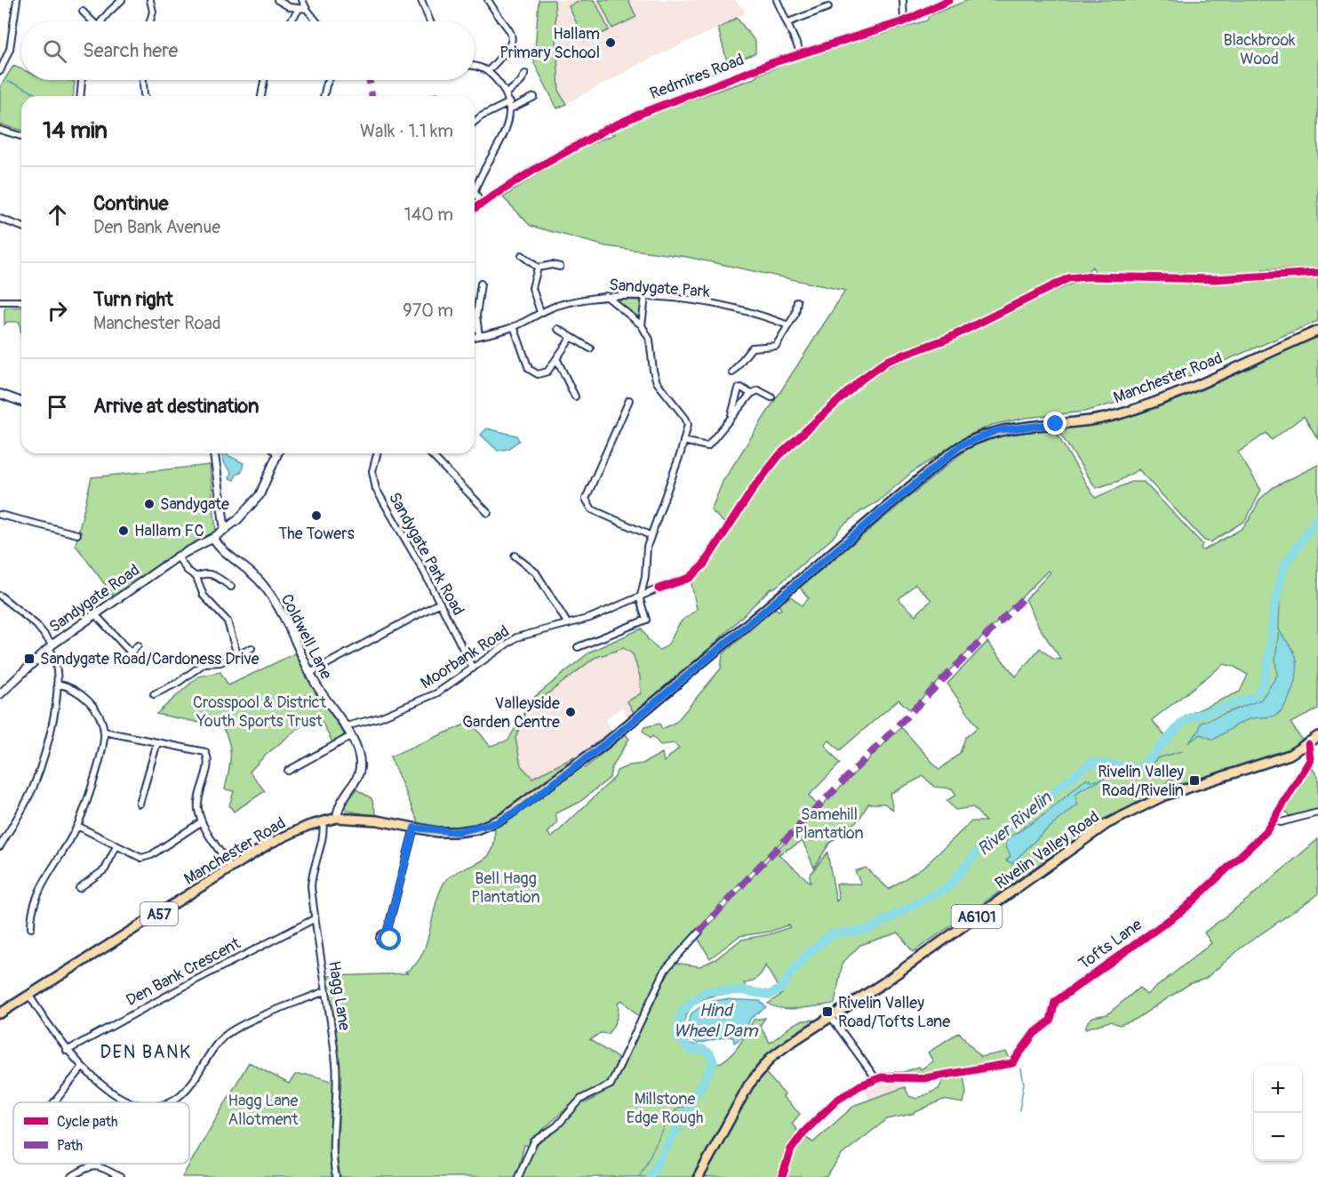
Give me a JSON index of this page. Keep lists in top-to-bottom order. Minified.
{"streets":{"main road":["Manchester Road","Rivelin Valley Road","A57","A6101"],"street":["Redmires Road","Sandygate Park","Sandygate Park Road","Sandygate Road","Coldwell Lane","Moorbank Road","Tofts Lane","Den Bank Crescent","Hagg Lane"]},"crossings":[["Manchester Road","Coldwell Lane"],["Manchester Road","Hagg Lane"],["Sandygate Park Road","Moorbank Road"],["Sandygate Road","Coldwell Lane"],["Coldwell Lane","Moorbank Road"],["Rivelin Valley Road","Tofts Lane"],["Den Bank Crescent","Hagg Lane"]],"districts":["DEN BANK"],"water":["River Rivelin","Hind Wheel Dam"],"parks":["Blackbrook Wood","Crosspool & District Youth Sports Trust","Samehill Plantation","Bell Hagg Plantation","Millstone Edge Rough","Hagg Lane Allotment"],"places":{"other":["Hallam Primary School","Sandygate","The Towers","Hallam FC","Valleyside Garden Centre"],"transit":["Sandygate Road/Cardoness Drive","Rivelin Valley Road/Rivelin","Rivelin Valley Road/Tofts Lane"]},"legend":["Cycle path","Path"],"page":{"search":"Search here","heading":["14 min","Walk · 1.1 km"],"list":[["Continue","Den Bank Avenue","140 m"],["Turn right","Manchester Road","970 m"],"Arrive at destination"],"map_buttons":["+","−"]}}
